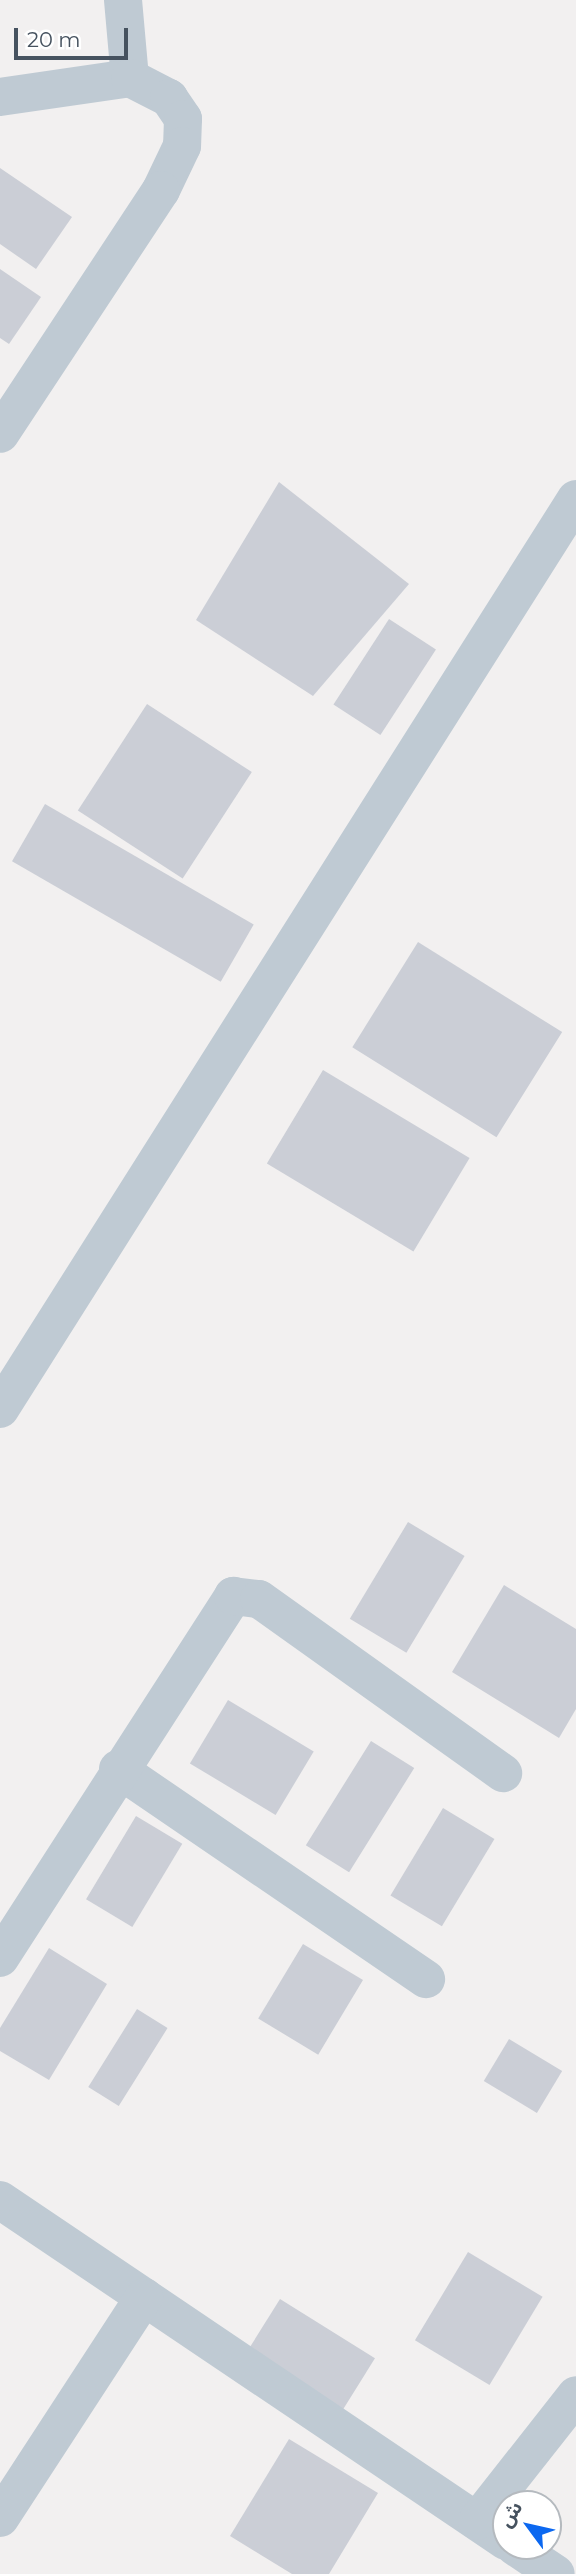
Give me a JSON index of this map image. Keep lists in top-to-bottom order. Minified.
{"scale_bar":"20 m","north":"top left"}
